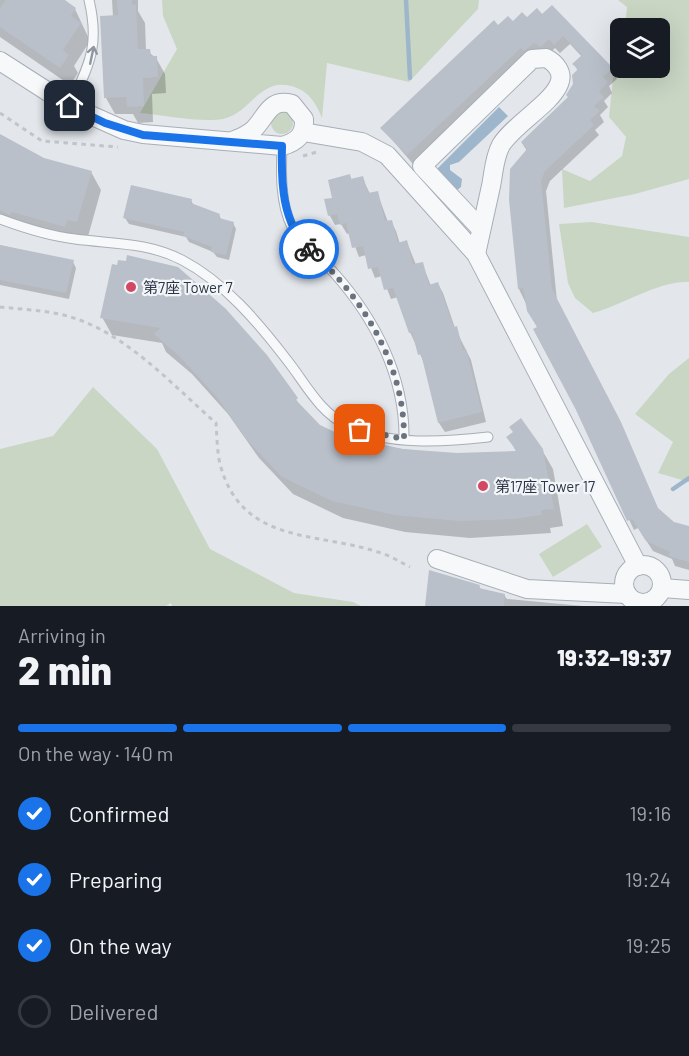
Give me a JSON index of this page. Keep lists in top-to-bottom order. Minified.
{"places":["第7座 Tower 7","第17座 Tower 17"],"page":{"heading":["2 min","Arriving in","19:32–19:37"],"bar":"On the way · 140 m","list":[["Confirmed","19:16"],["Preparing","19:24"],["On the way","19:25"],"Delivered"]}}
